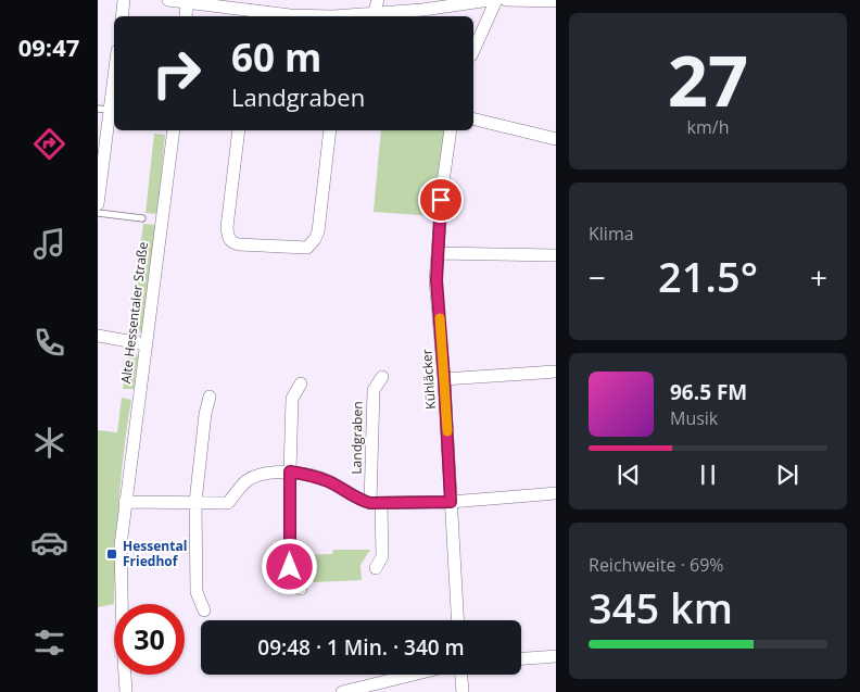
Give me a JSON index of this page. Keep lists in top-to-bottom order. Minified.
{"streets":{"street":["Alte Hessentaler Straße","Kühläcker","Landgraben"]},"crossings":[["Alte Hessentaler Straße","Landgraben"],["Kühläcker","Landgraben"]],"places":{"transit":["Hessental Friedhof"]},"page":{"tabs":"09:47","tile":[["27","km/h"],"Klima",["Reichweite · 69%","345 km"]],"turn":["60 m","Landgraben"],"heat":["−","21.5°","+"],"song":["96.5 FM","Musik"],"limit":"30","trip":"09:48 · 1 Min. · 340 m"}}
